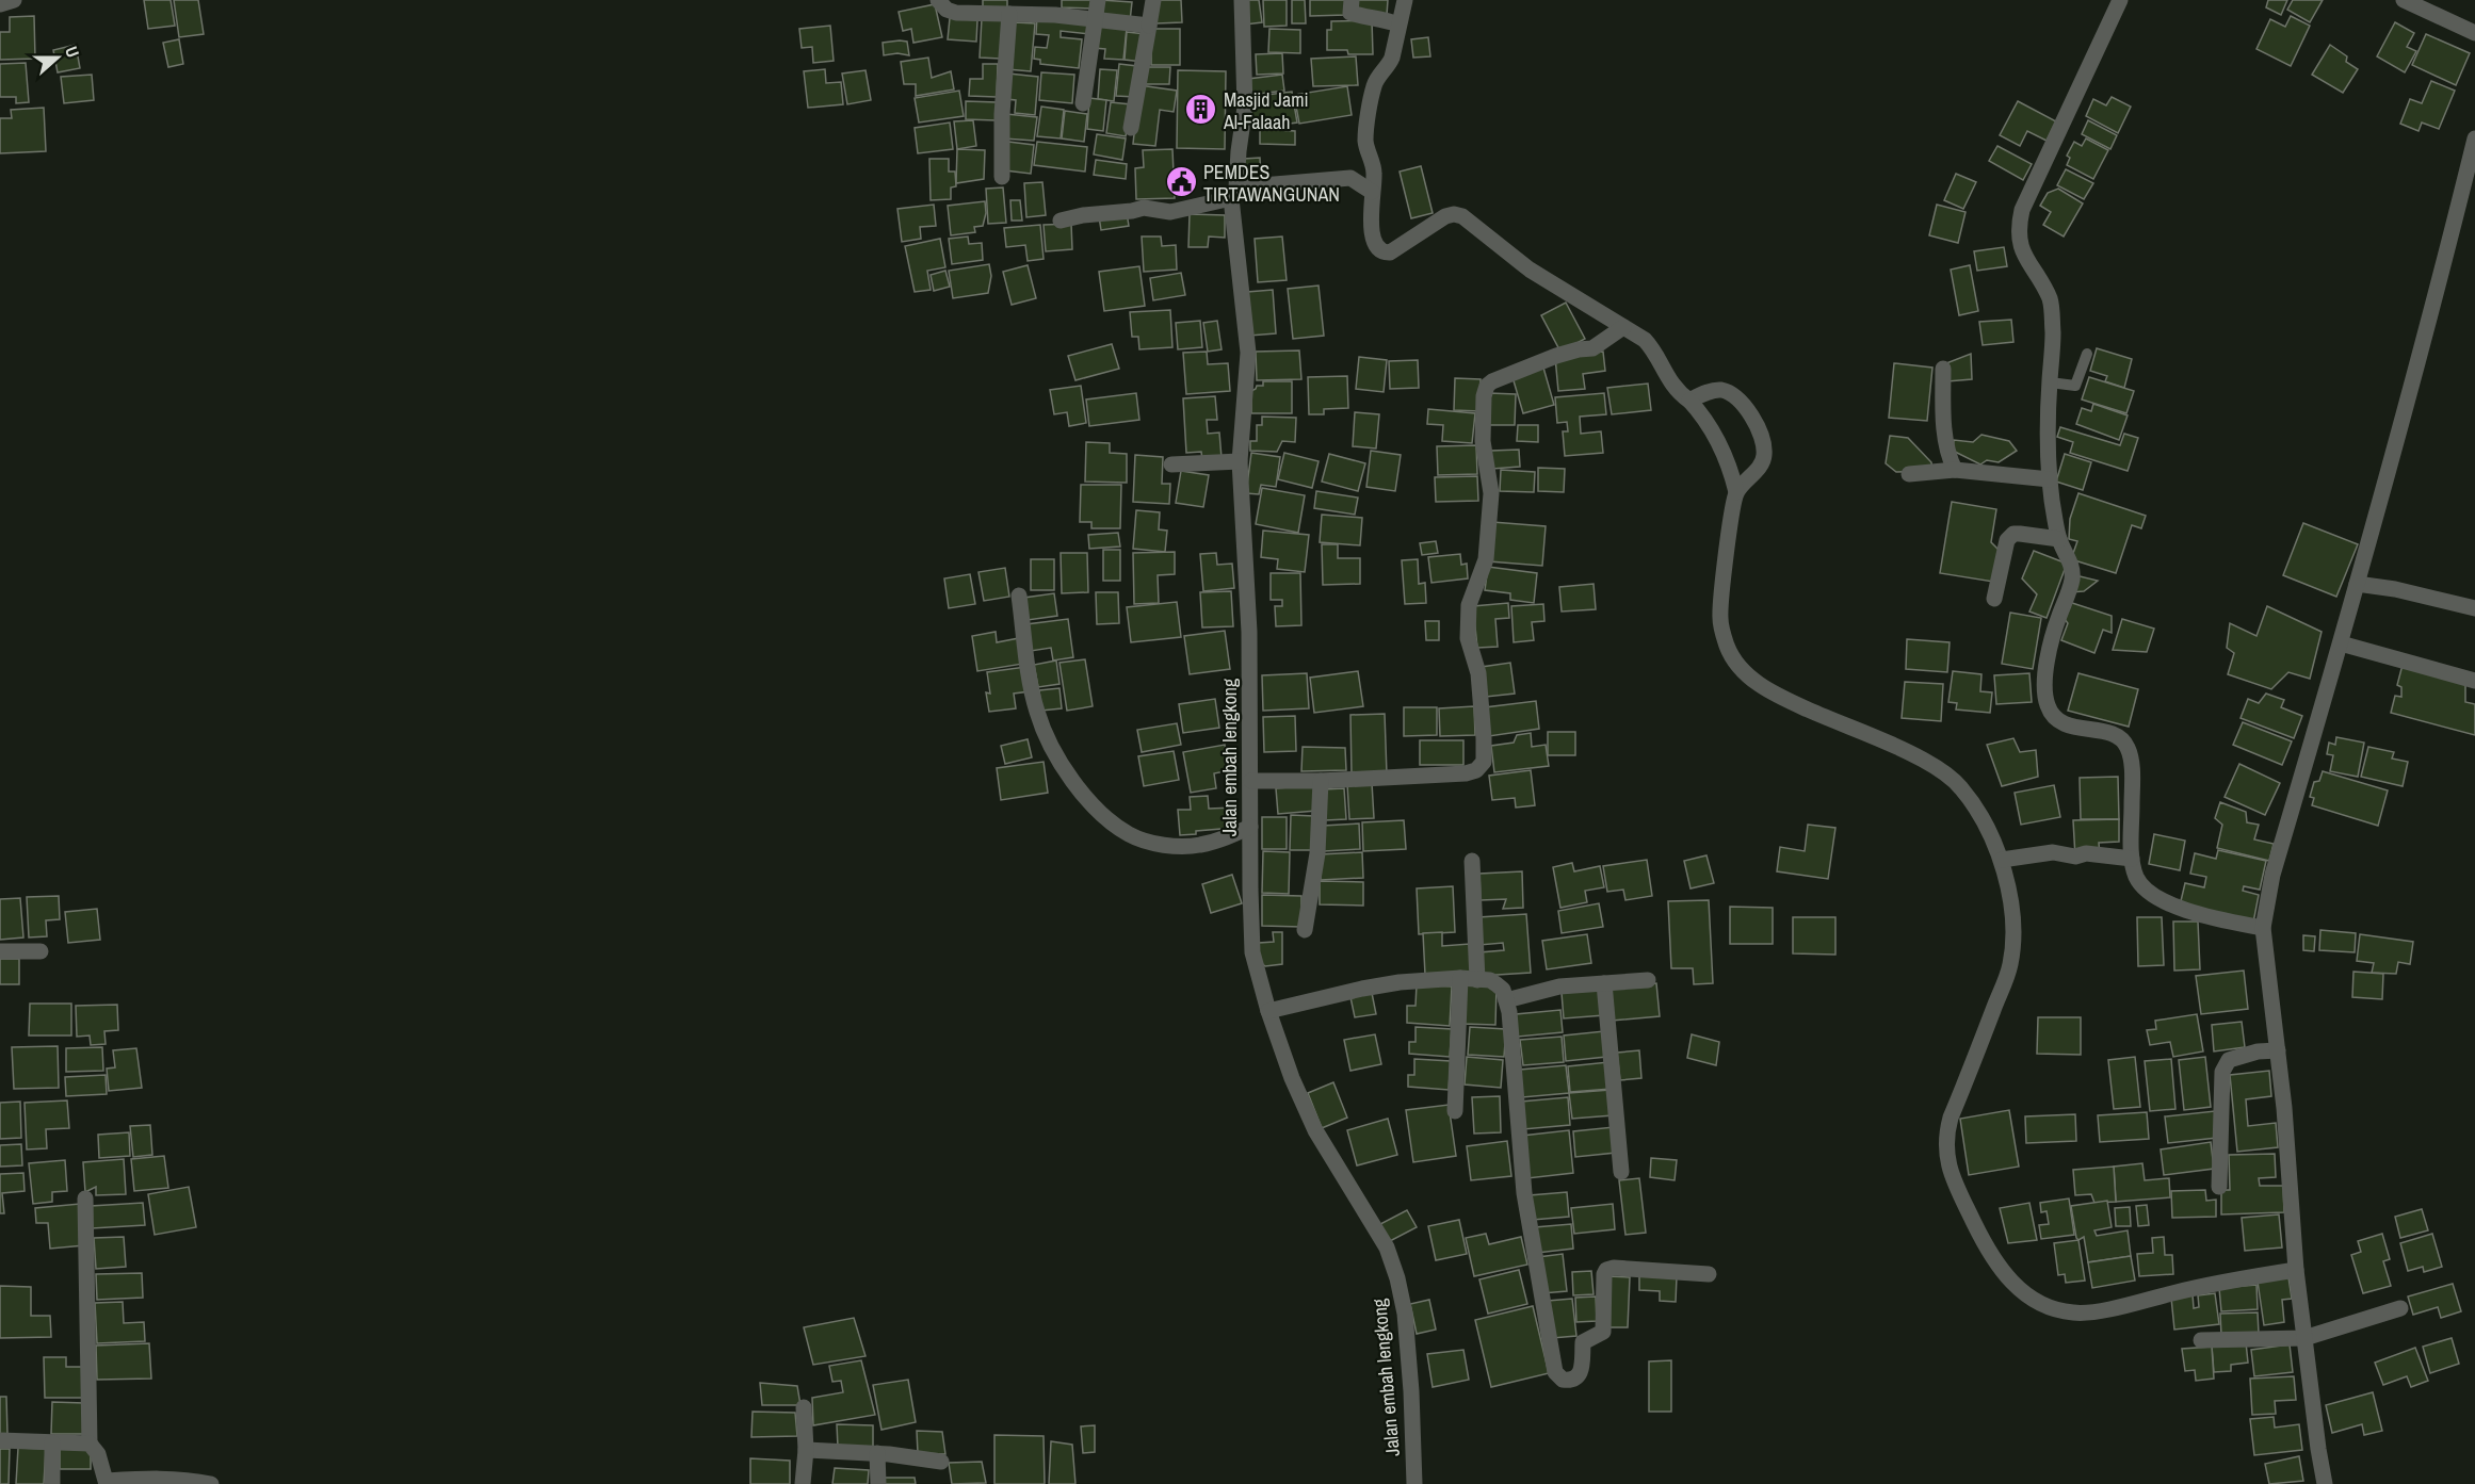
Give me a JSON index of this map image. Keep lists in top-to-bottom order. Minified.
{"streets":{"street":["Jalan embah lengkong"]},"places":{"building":["Masjid Jami Al-Falaah"],"public building":["PEMDES TIRTAWANGUNAN"]},"north":"right"}
